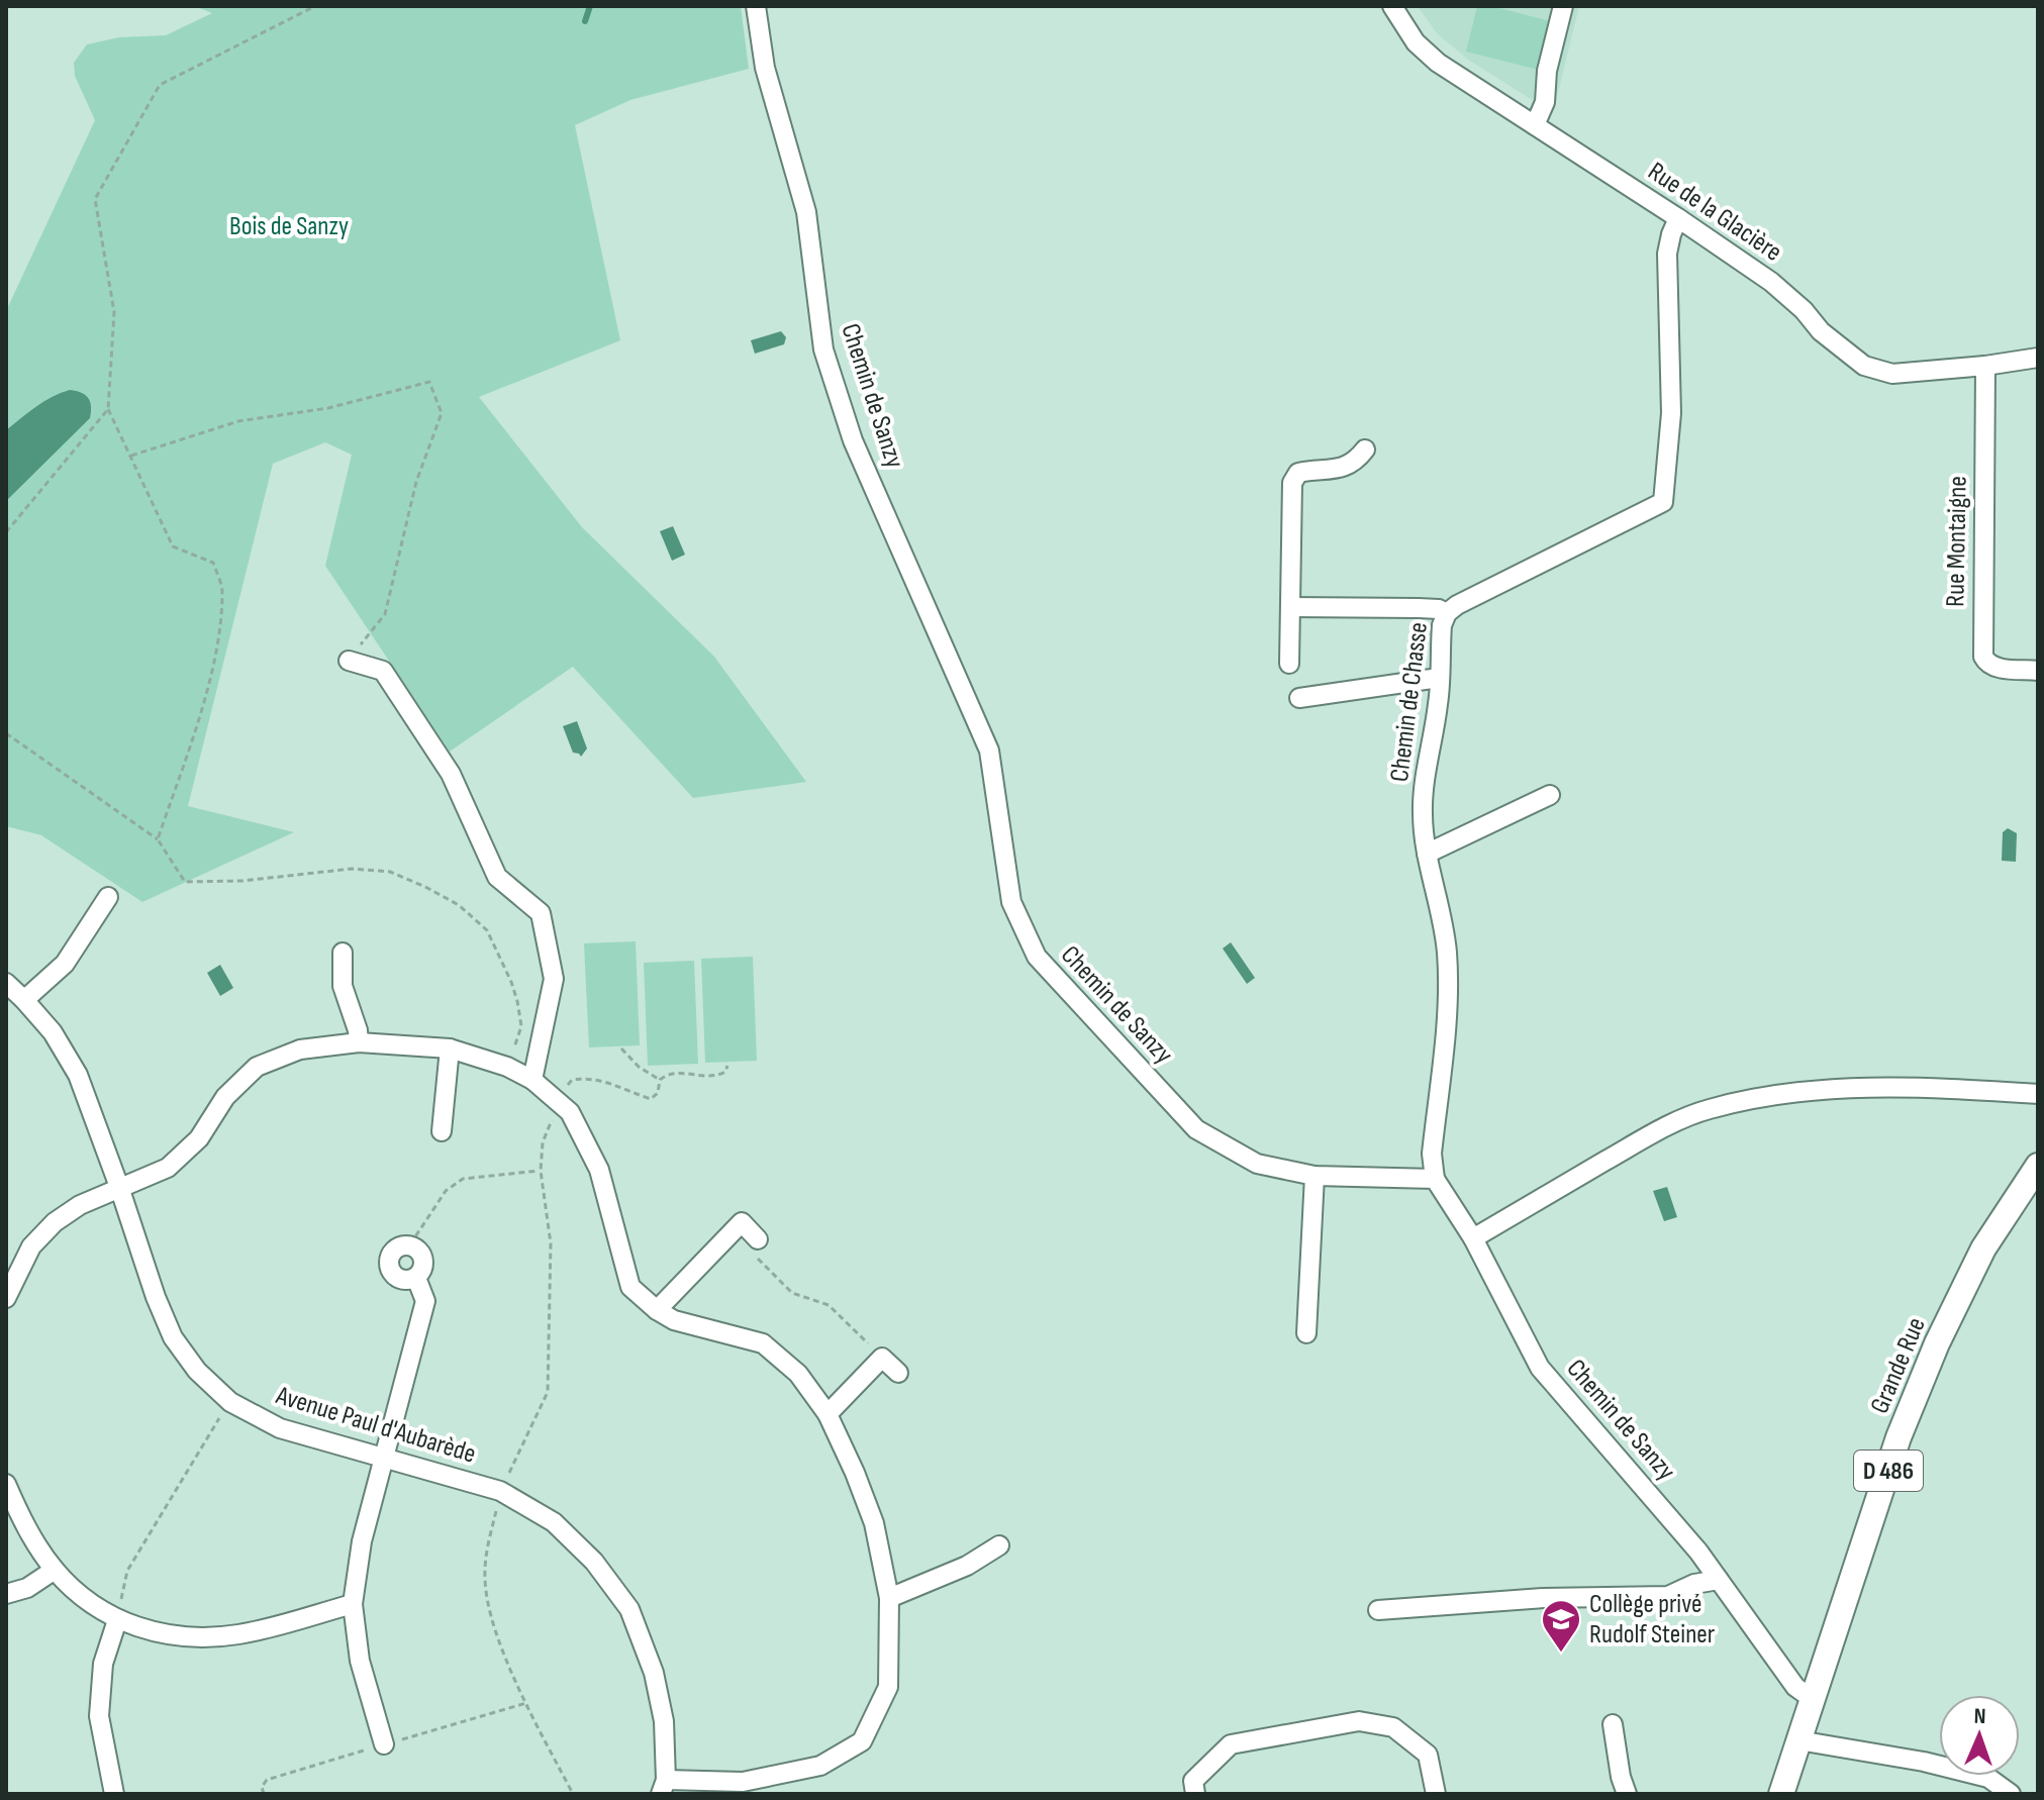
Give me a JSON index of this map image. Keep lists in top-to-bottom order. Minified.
{"streets":{"main road":["Grande Rue","D 486"],"street":["Rue de la Glacière","Chemin de Sanzy","Rue Montaigne","Chemin de Chasse","Avenue Paul d'Aubarède"]},"crossings":[["Rue de la Glacière","Rue Montaigne"],["Rue de la Glacière","Chemin de Chasse"],["Chemin de Sanzy","Chemin de Chasse"],["Chemin de Sanzy","Grande Rue"]],"parks":["Bois de Sanzy"],"places":{"school or university":["Collège privé Rudolf Steiner"]},"north":"top"}
